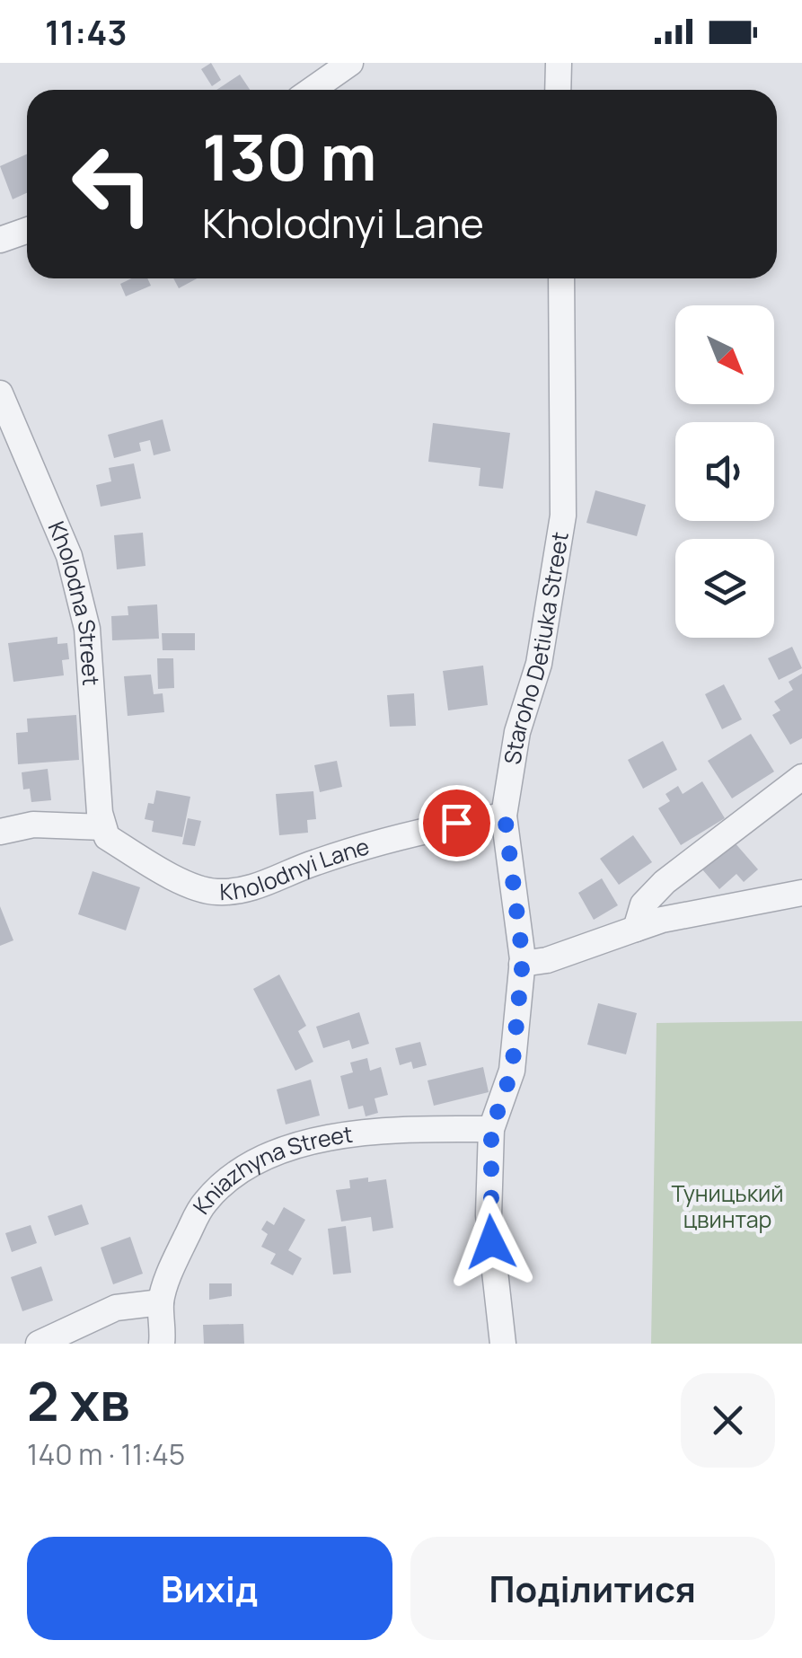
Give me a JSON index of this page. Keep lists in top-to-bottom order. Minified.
{"streets":{"street":["Kholodna Street","Staroho Detiuka Street","Kholodnyi Lane","Kniazhyna Street"]},"crossings":[["Kholodna Street","Kholodnyi Lane"],["Staroho Detiuka Street","Kholodnyi Lane"],["Staroho Detiuka Street","Kniazhyna Street"]],"parks":["Туницький цвинтар"],"north":"bottom right","page":{"status":"11:43","turn":["130 m","Kholodnyi Lane"],"heading":["2 хв","140 m · 11:45"],"buttons":["Вихід","Поділитися"]}}
